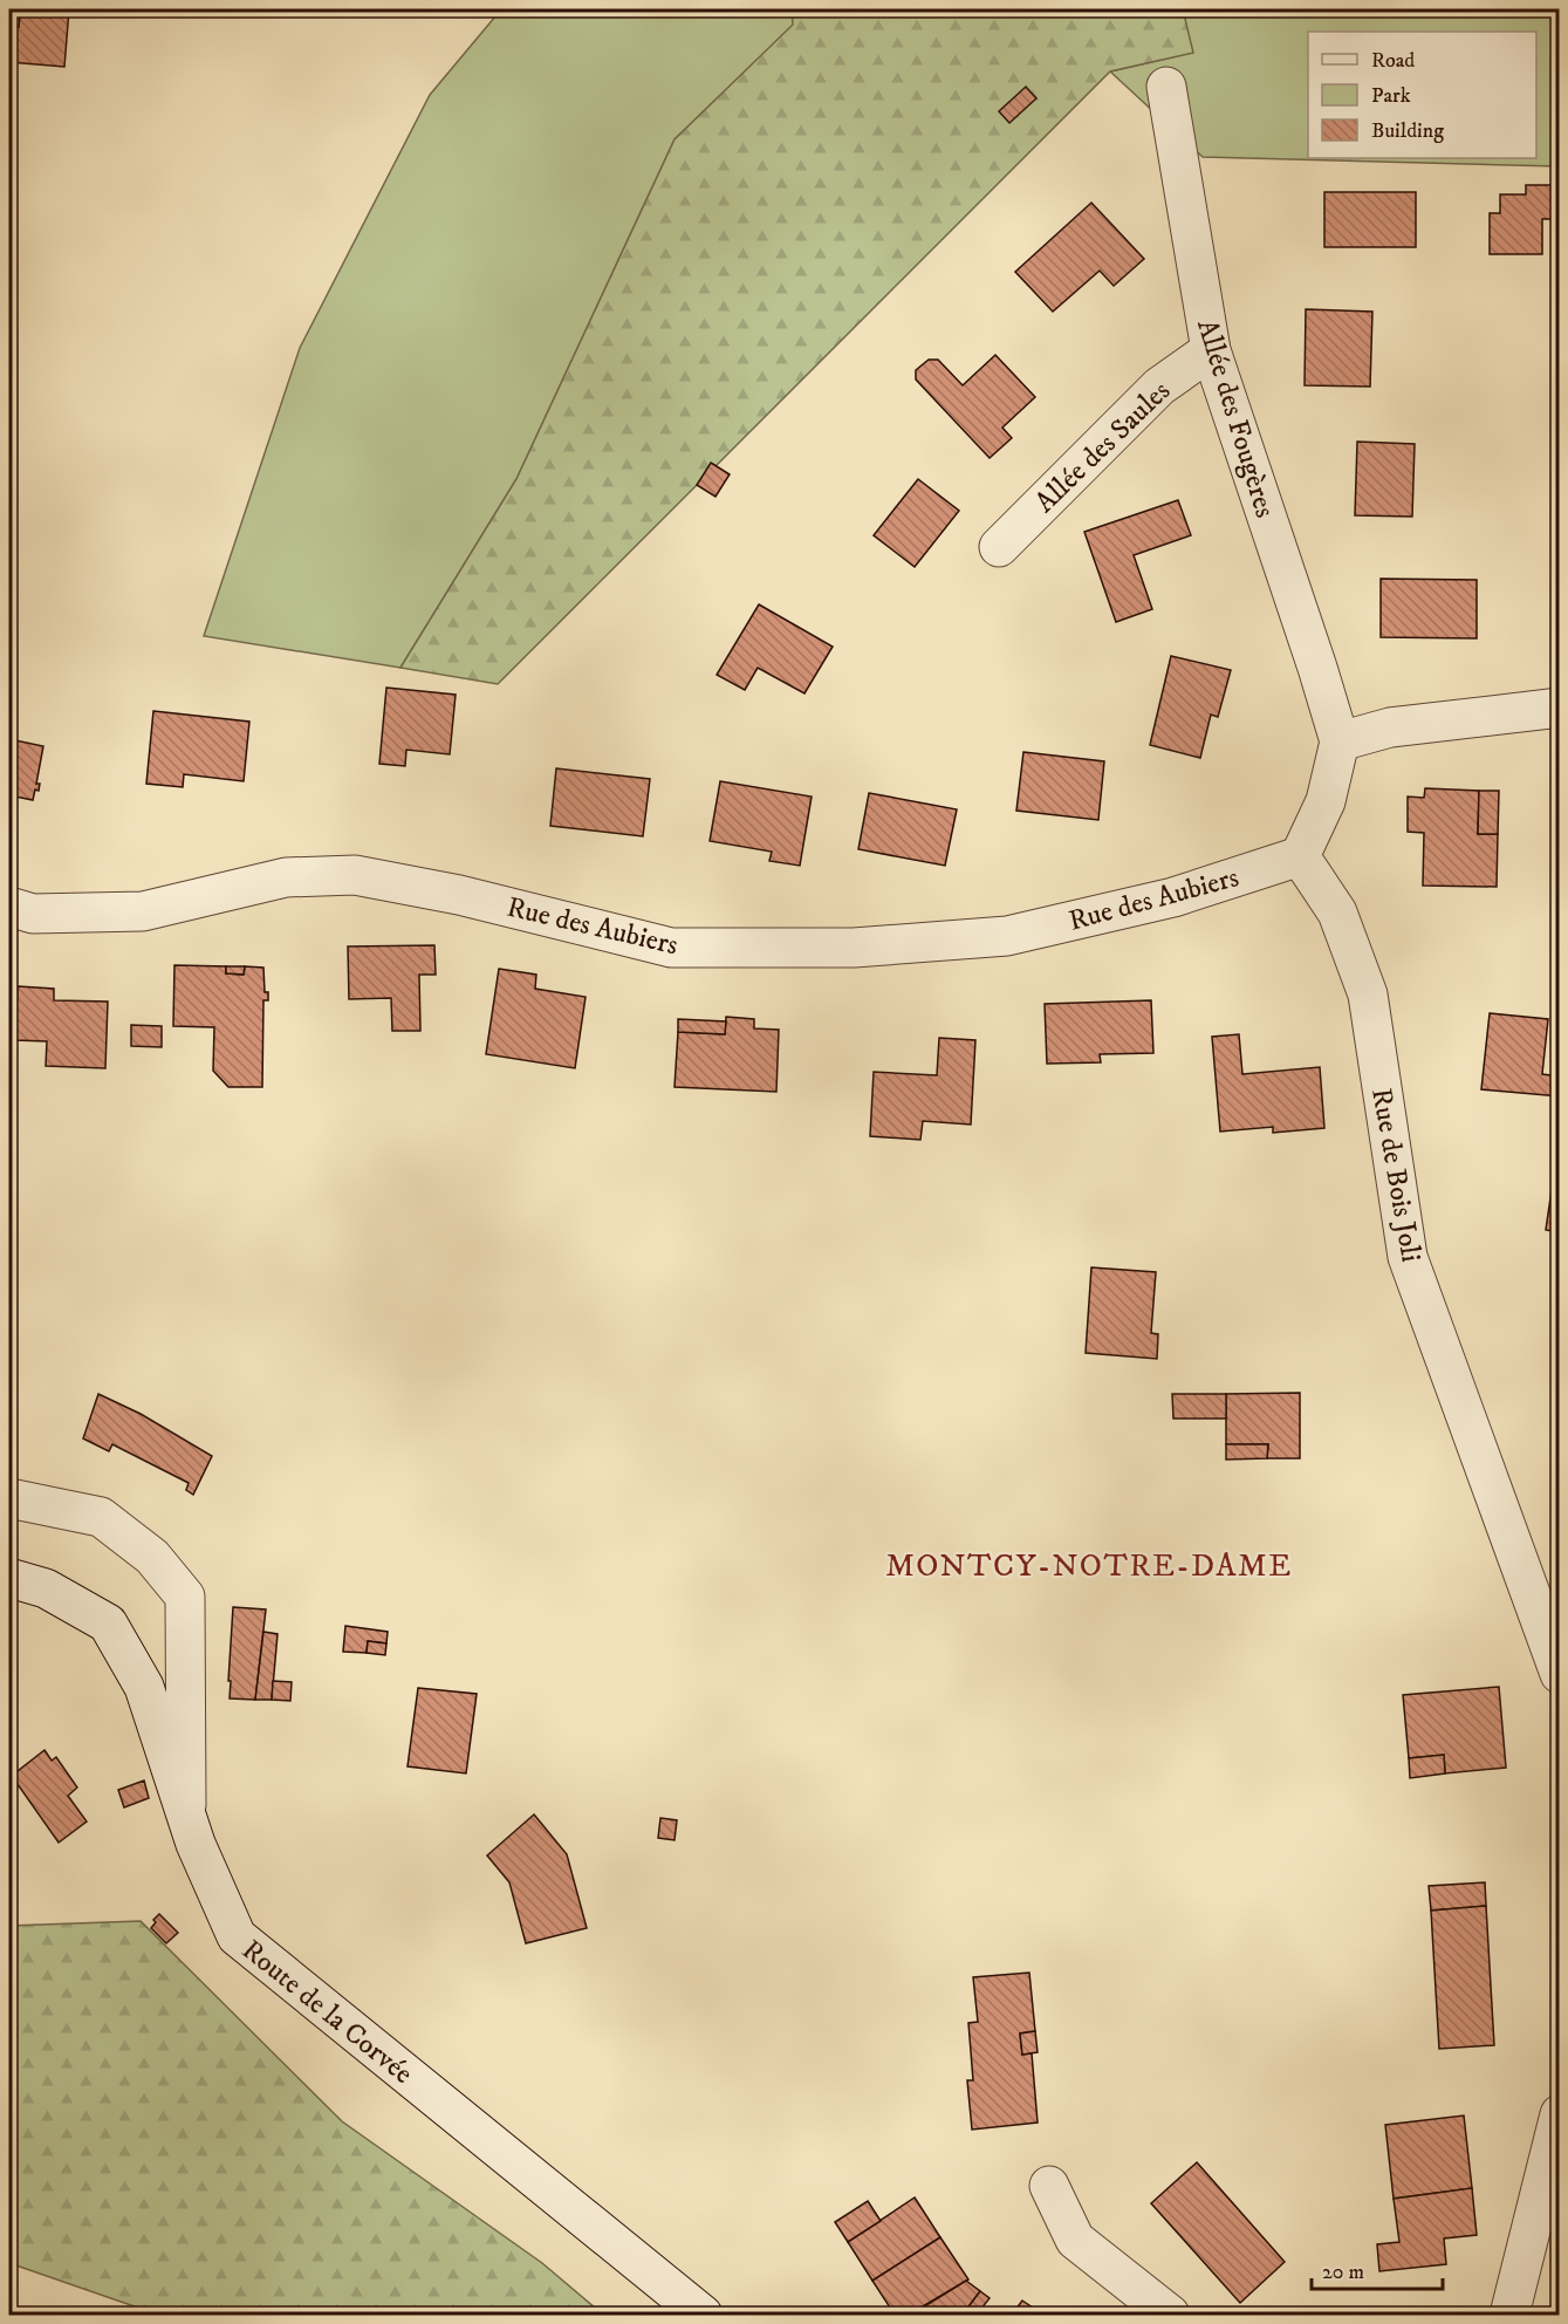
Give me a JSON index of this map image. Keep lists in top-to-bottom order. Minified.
{"streets":{"street":["Allée des Fougères","Allée des Saules","Rue des Aubiers","Rue de Bois Joli","Route de la Corvée"]},"crossings":[["Allée des Fougères","Allée des Saules"],["Rue des Aubiers","Rue de Bois Joli"]],"districts":["MONTCY-NOTRE-DAME"],"legend":["Road","Park","Building"],"scale_bar":"20 m"}
